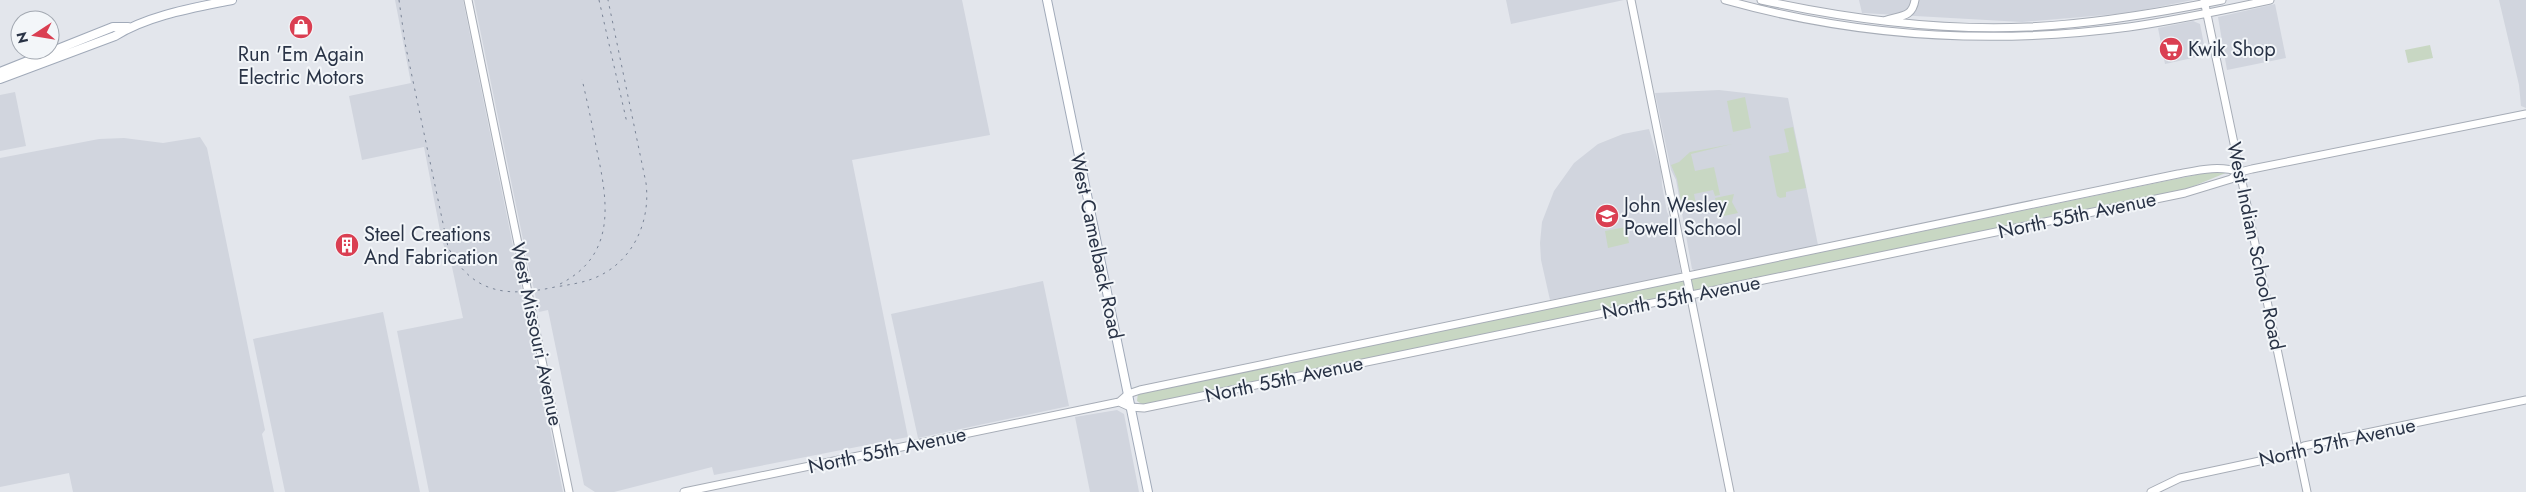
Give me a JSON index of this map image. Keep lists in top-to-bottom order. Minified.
{"streets":{"main road":["West Camelback Road"],"street":["North 55th Avenue","West Indian School Road","West Missouri Avenue","North 57th Avenue"]},"crossings":[["North 55th Avenue","West Camelback Road"],["North 55th Avenue","West Indian School Road"],["West Indian School Road","North 57th Avenue"]],"places":{"shop":["Run 'Em Again Electric Motors"],"supermarket":["Kwik Shop"],"school or university":["John Wesley Powell School"],"building":["Steel Creations And Fabrication"]},"north":"left"}
